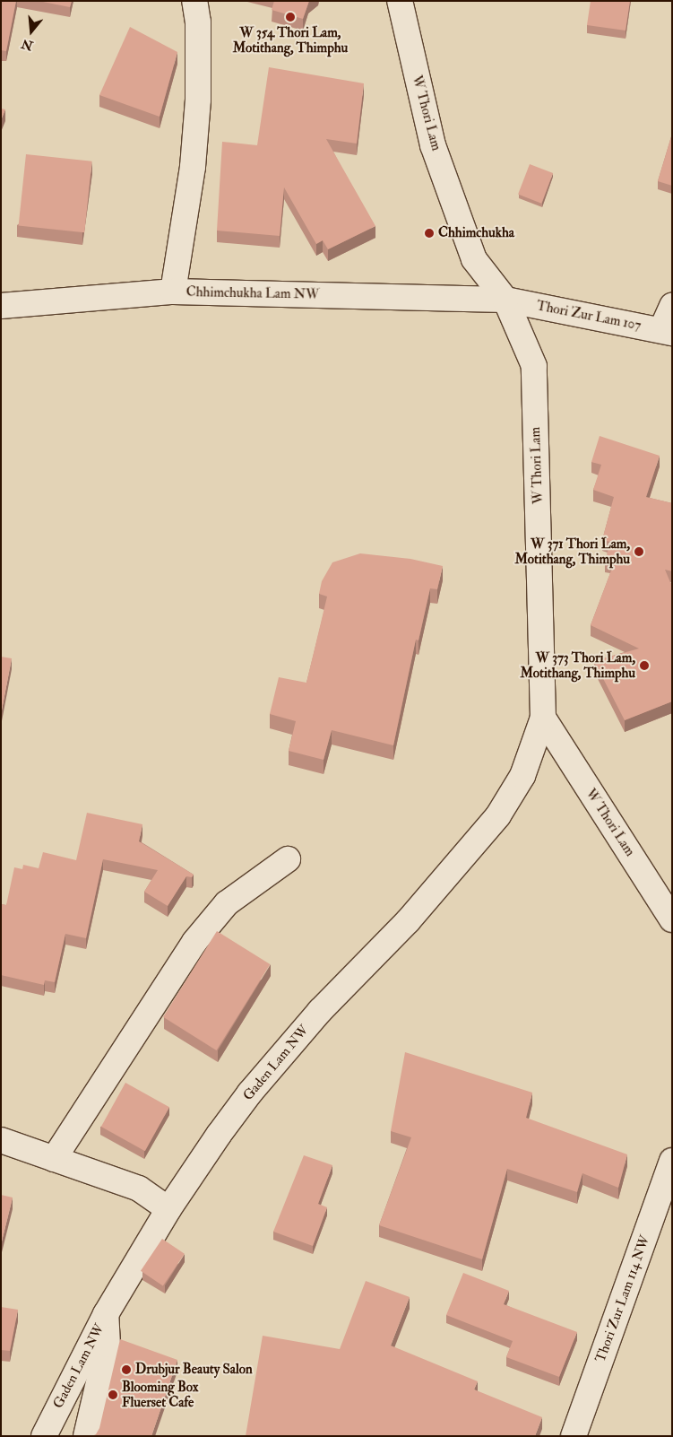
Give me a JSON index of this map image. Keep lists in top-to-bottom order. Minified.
{"streets":{"street":["W Thori Lam","Chhimchukha Lam NW","Thori Zur Lam 107","Gaden Lam NW","Thori Zur Lam 114 NW"]},"crossings":[["W Thori Lam","Chhimchukha Lam NW"],["W Thori Lam","Thori Zur Lam 107"],["W Thori Lam","Gaden Lam NW"],["Chhimchukha Lam NW","Thori Zur Lam 107"]],"places":["W 354 Thori Lam, Motithang, Thimphu","Chhimchukha","W 371 Thori Lam, Motithang, Thimphu","W 373 Thori Lam, Motithang, Thimphu","Drubjur Beauty Salon","Blooming Box Fluerset Cafe"],"north":"bottom"}
